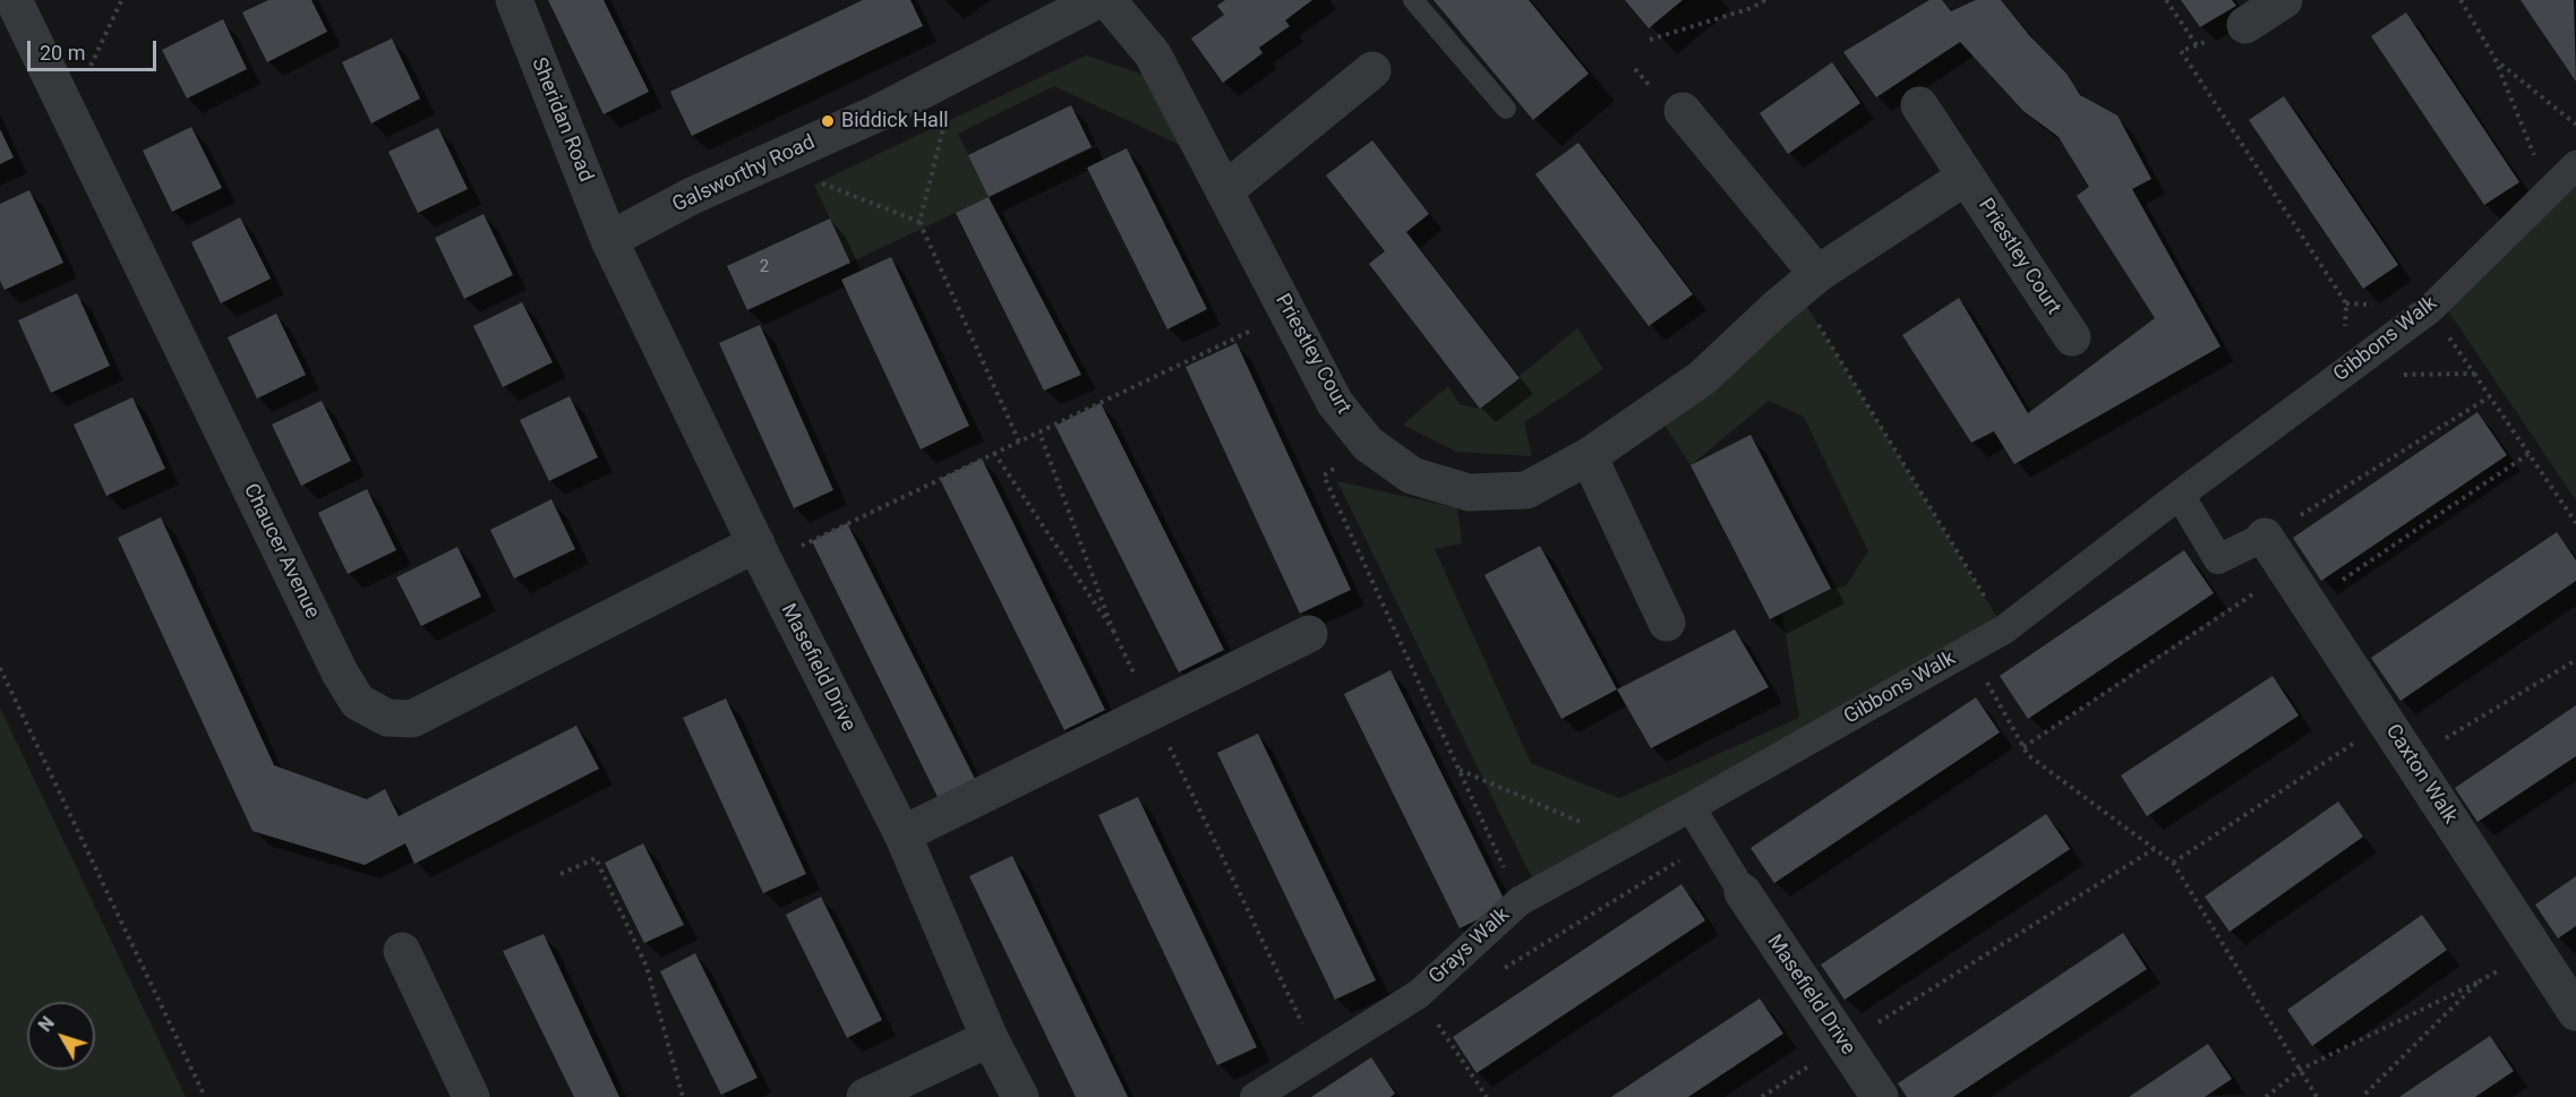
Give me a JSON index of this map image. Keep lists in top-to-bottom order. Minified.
{"streets":{"street":["Sheridan Road","Galsworthy Road","Priestley Court","Gibbons Walk","Chaucer Avenue","Masefield Drive","Caxton Walk","Grays Walk"]},"crossings":[["Sheridan Road","Galsworthy Road"],["Sheridan Road","Masefield Drive"],["Galsworthy Road","Masefield Drive"],["Gibbons Walk","Grays Walk"],["Chaucer Avenue","Masefield Drive"]],"places":["Biddick Hall"],"house_numbers":["2"],"scale_bar":"20 m","north":"top left"}
